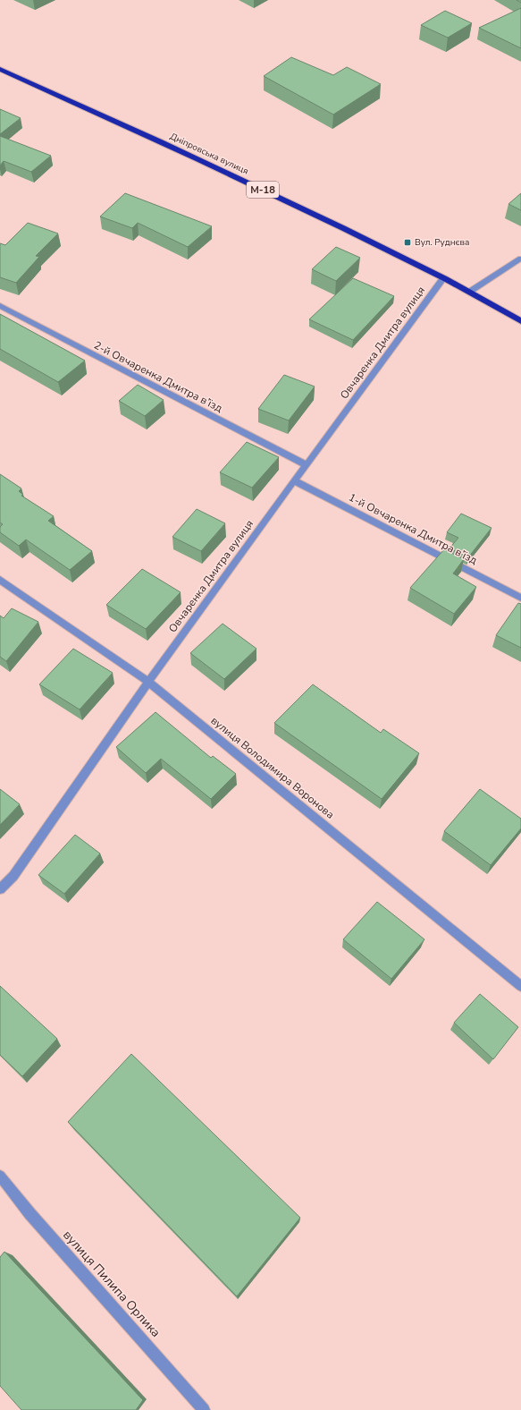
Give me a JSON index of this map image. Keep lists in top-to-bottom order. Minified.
{"streets":{"highway":["Дніпровська вулиця","М-18"],"street":["Овчаренка Дмитра вулиця","2-й Овчаренка Дмитра в’їзд","1-й Овчаренка Дмитра в’їзд","вулиця Володимира Воронова","вулиця Пилипа Орлика"]},"crossings":[["Дніпровська вулиця","Овчаренка Дмитра вулиця"],["Овчаренка Дмитра вулиця","2-й Овчаренка Дмитра в’їзд"],["Овчаренка Дмитра вулиця","1-й Овчаренка Дмитра в’їзд"],["Овчаренка Дмитра вулиця","вулиця Володимира Воронова"]],"places":{"transit":["Вул. Руднєва"]}}
